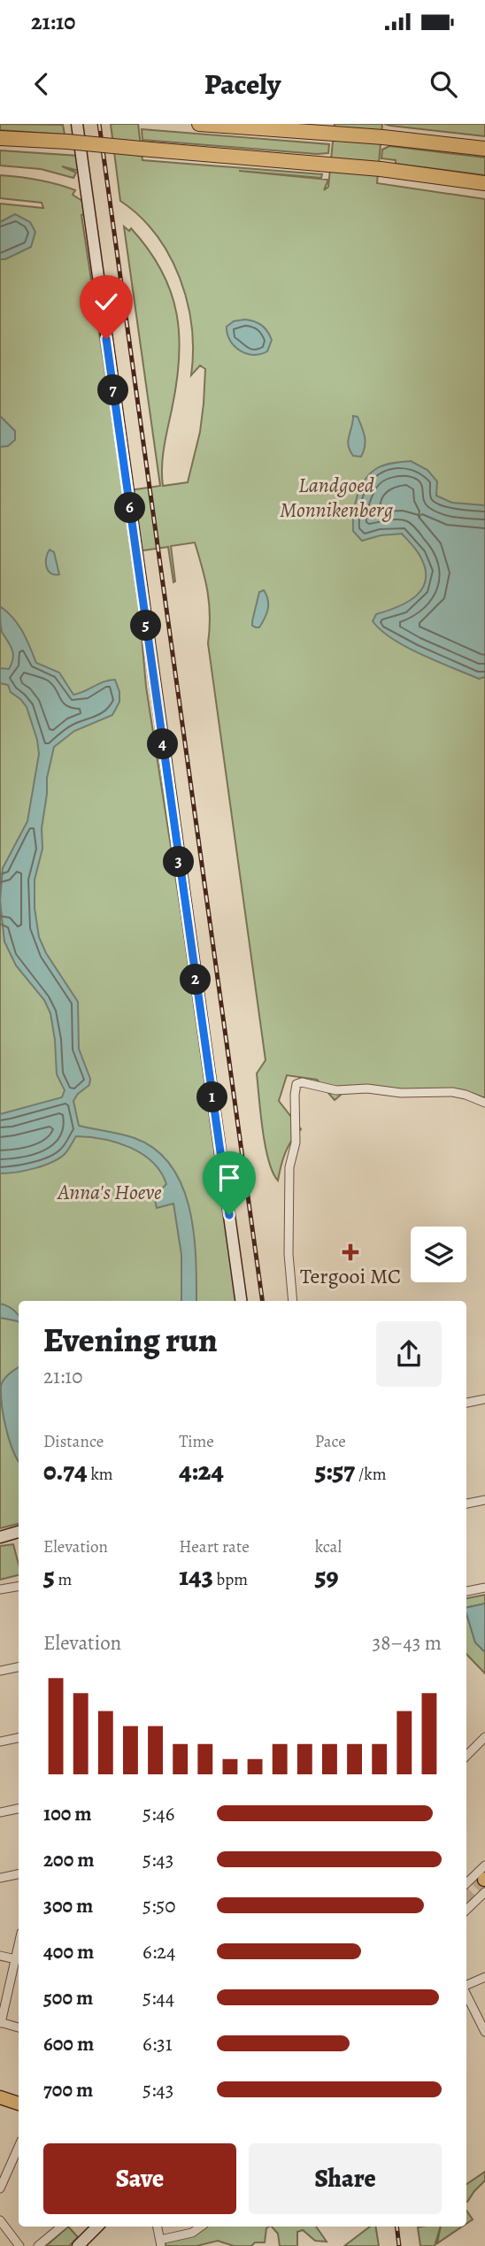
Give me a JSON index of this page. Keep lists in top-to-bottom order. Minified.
{"parks":["Landgoed Monnikenberg","Anna's Hoeve"],"places":{"health":["Tergooi MC"]},"page":{"status":"21:10","header":"Pacely","pins":["7","6","5","4","3","2","1"],"heading":["Evening run","21:10"],"stats":[["Distance","0.74 km"],["Time","4:24"],["Pace","5:57 /km"],["Elevation","5 m"],["Heart rate","143 bpm"],["kcal","59"]],"chart":["Elevation","38–43 m"],"list":[{"name":"100 m","note":"5:46"},{"name":"200 m","note":"5:43"},{"name":"300 m","note":"5:50"},{"name":"400 m","note":"6:24"},{"name":"500 m","note":"5:44"},{"name":"600 m","note":"6:31"},{"name":"700 m","note":"5:43"}],"buttons":["Save","Share"]}}
